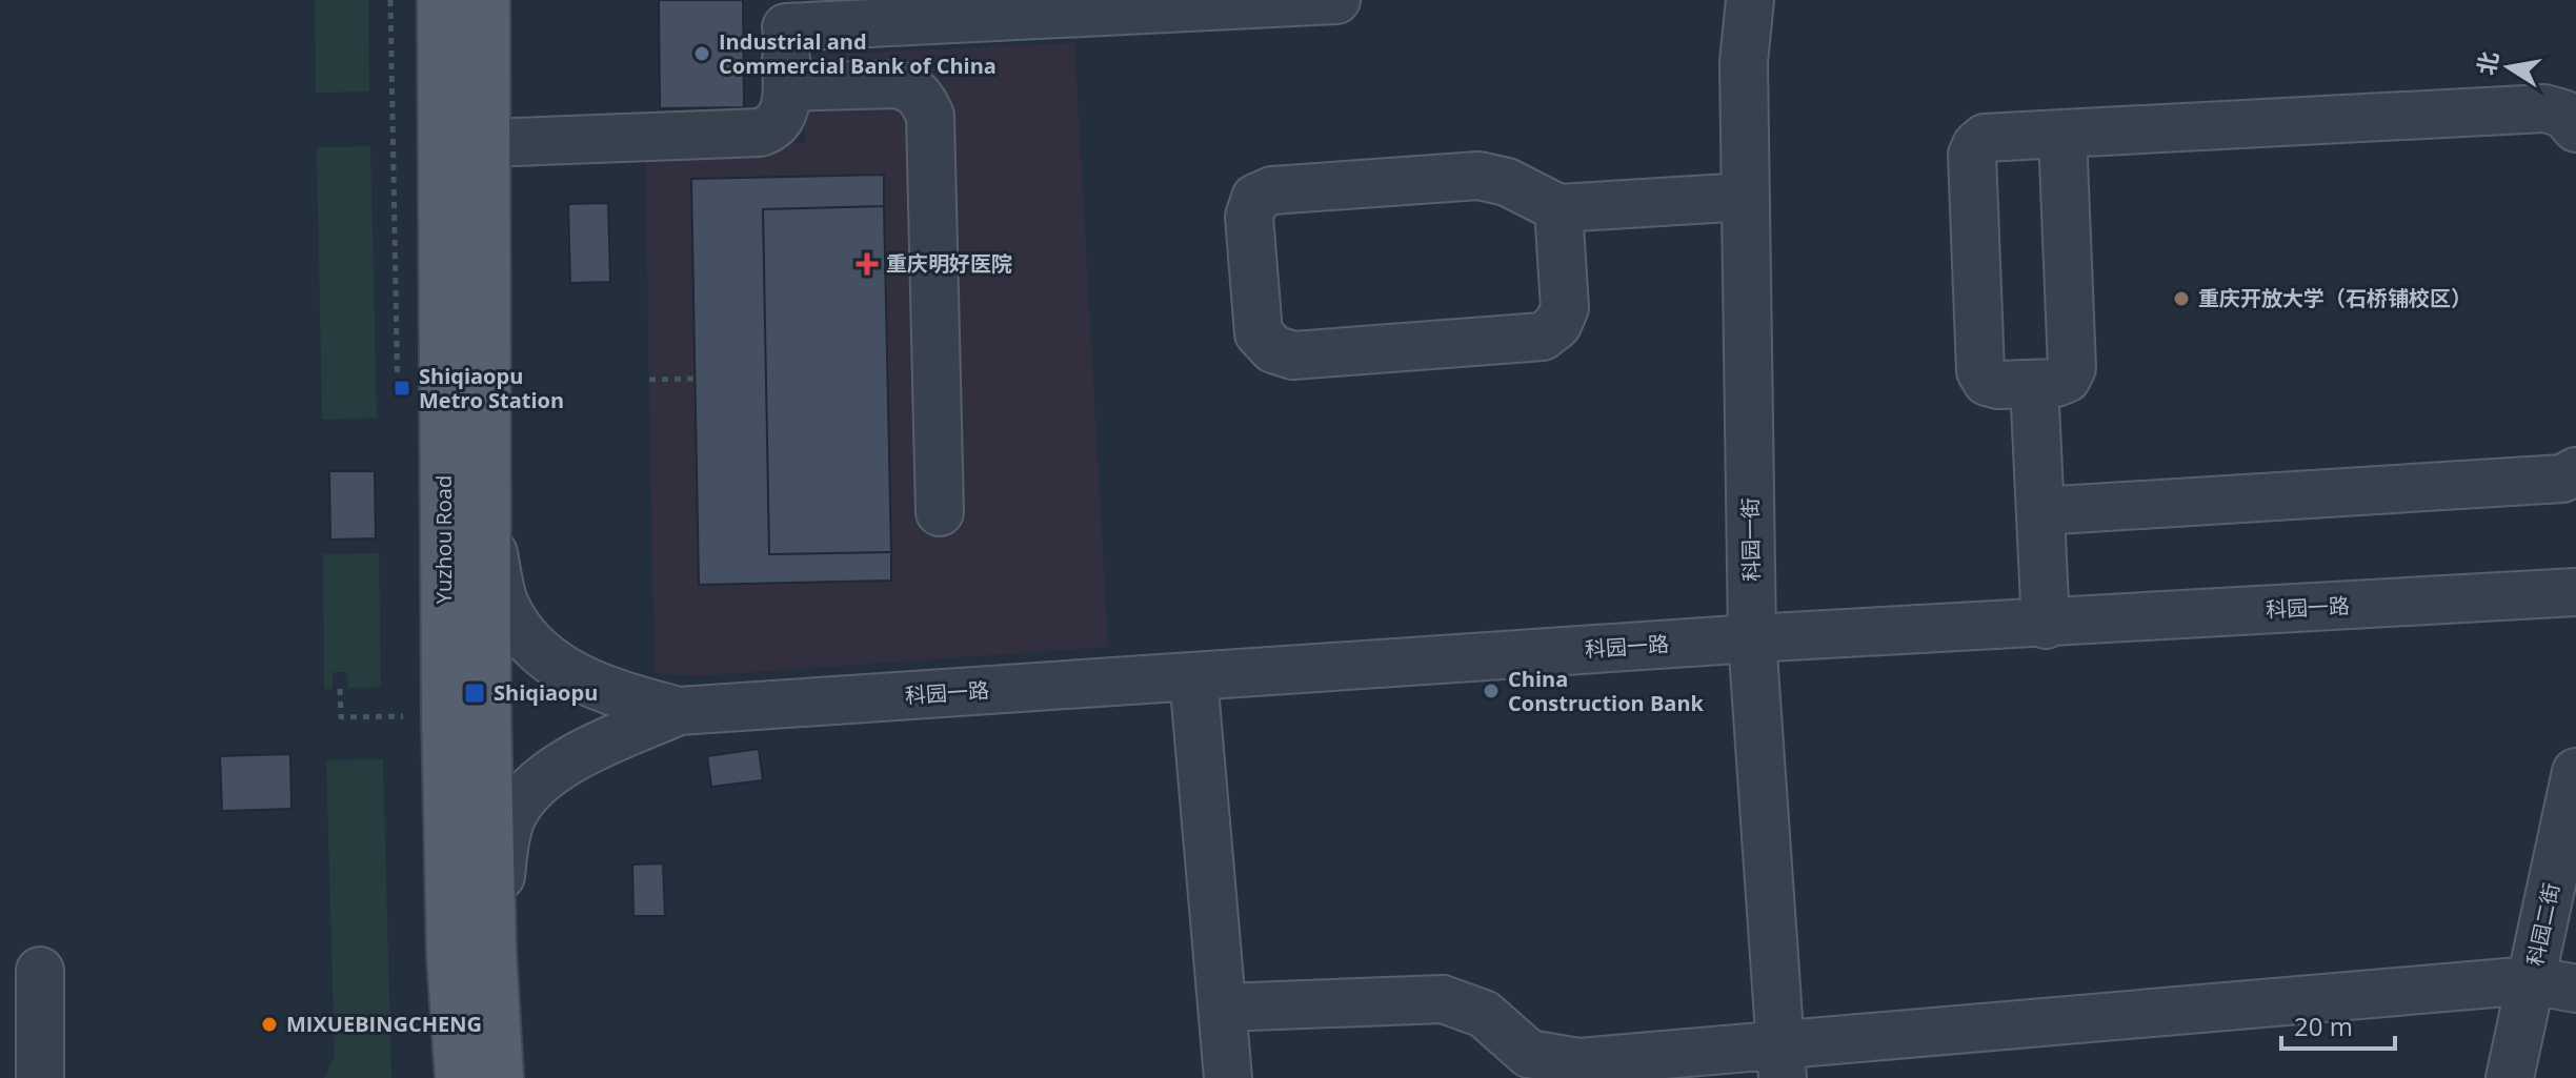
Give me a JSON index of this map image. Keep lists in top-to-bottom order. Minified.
{"streets":{"main road":["Yuzhou Road"],"street":["科园一街","科园一路","科园二街"]},"crossings":[["科园一街","科园一路"]],"places":{"other":["Industrial and Commercial Bank of China","重庆开放大学（石桥铺校区）","China Construction Bank","MIXUEBINGCHENG"],"health":["重庆明好医院"],"transit":["Shiqiaopu Metro Station","Shiqiaopu"]},"scale_bar":"20 m","north":"left"}
